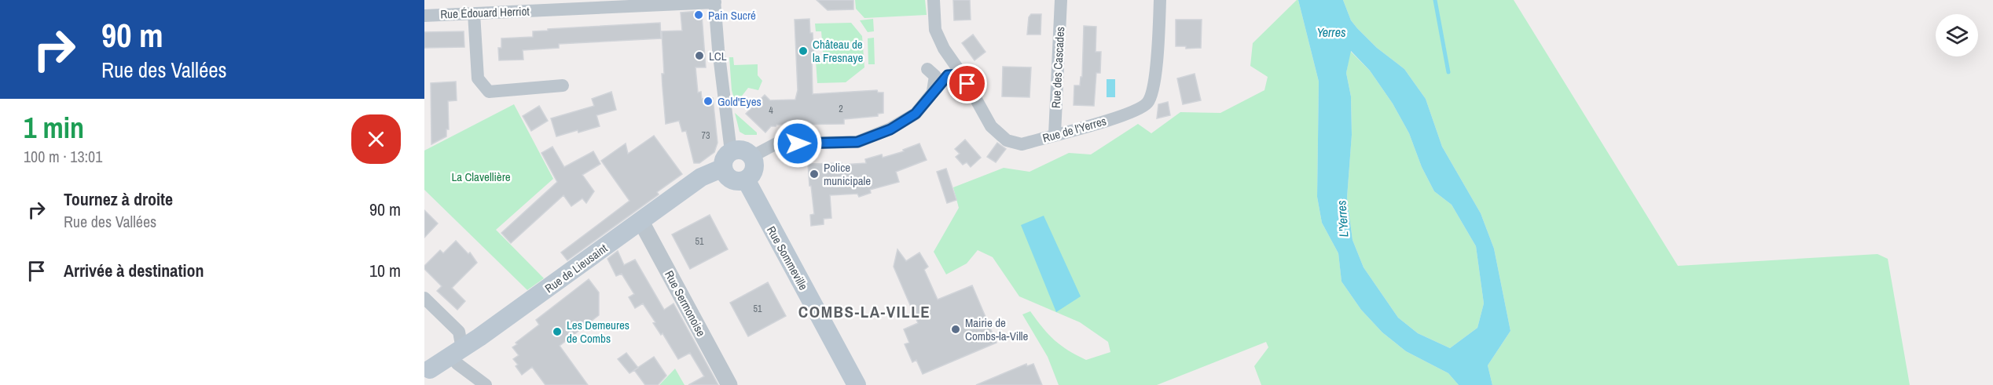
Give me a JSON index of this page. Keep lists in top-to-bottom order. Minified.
{"streets":{"main road":["Rue Sommeville","Rue de Lieusaint"],"street":["Rue Édouard Herriot","Rue des Cascades","Rue de l'Yerres","Rue Sermonoise"]},"crossings":[["Rue des Cascades","Rue de l'Yerres"],["Rue Sommeville","Rue de Lieusaint"],["Rue de Lieusaint","Rue Sermonoise"]],"districts":["COMBS-LA-VILLE"],"water":["Yerres","L'Yerres"],"parks":["La Clavellière"],"places":["Pain Sucré","Château de la Fresnaye","LCL","Gold'Eyes","Police municipale","Mairie de Combs-la-Ville","Les Demeures de Combs"],"house_numbers":["2","4","73","51","51"],"page":{"turn":["90 m","Rue des Vallées"],"heading":["1 min","100 m · 13:01"],"list":[{"name":"Tournez à droite","note":"Rue des Vallées","value":"90 m"},{"name":"Arrivée à destination","value":"10 m"}]}}
